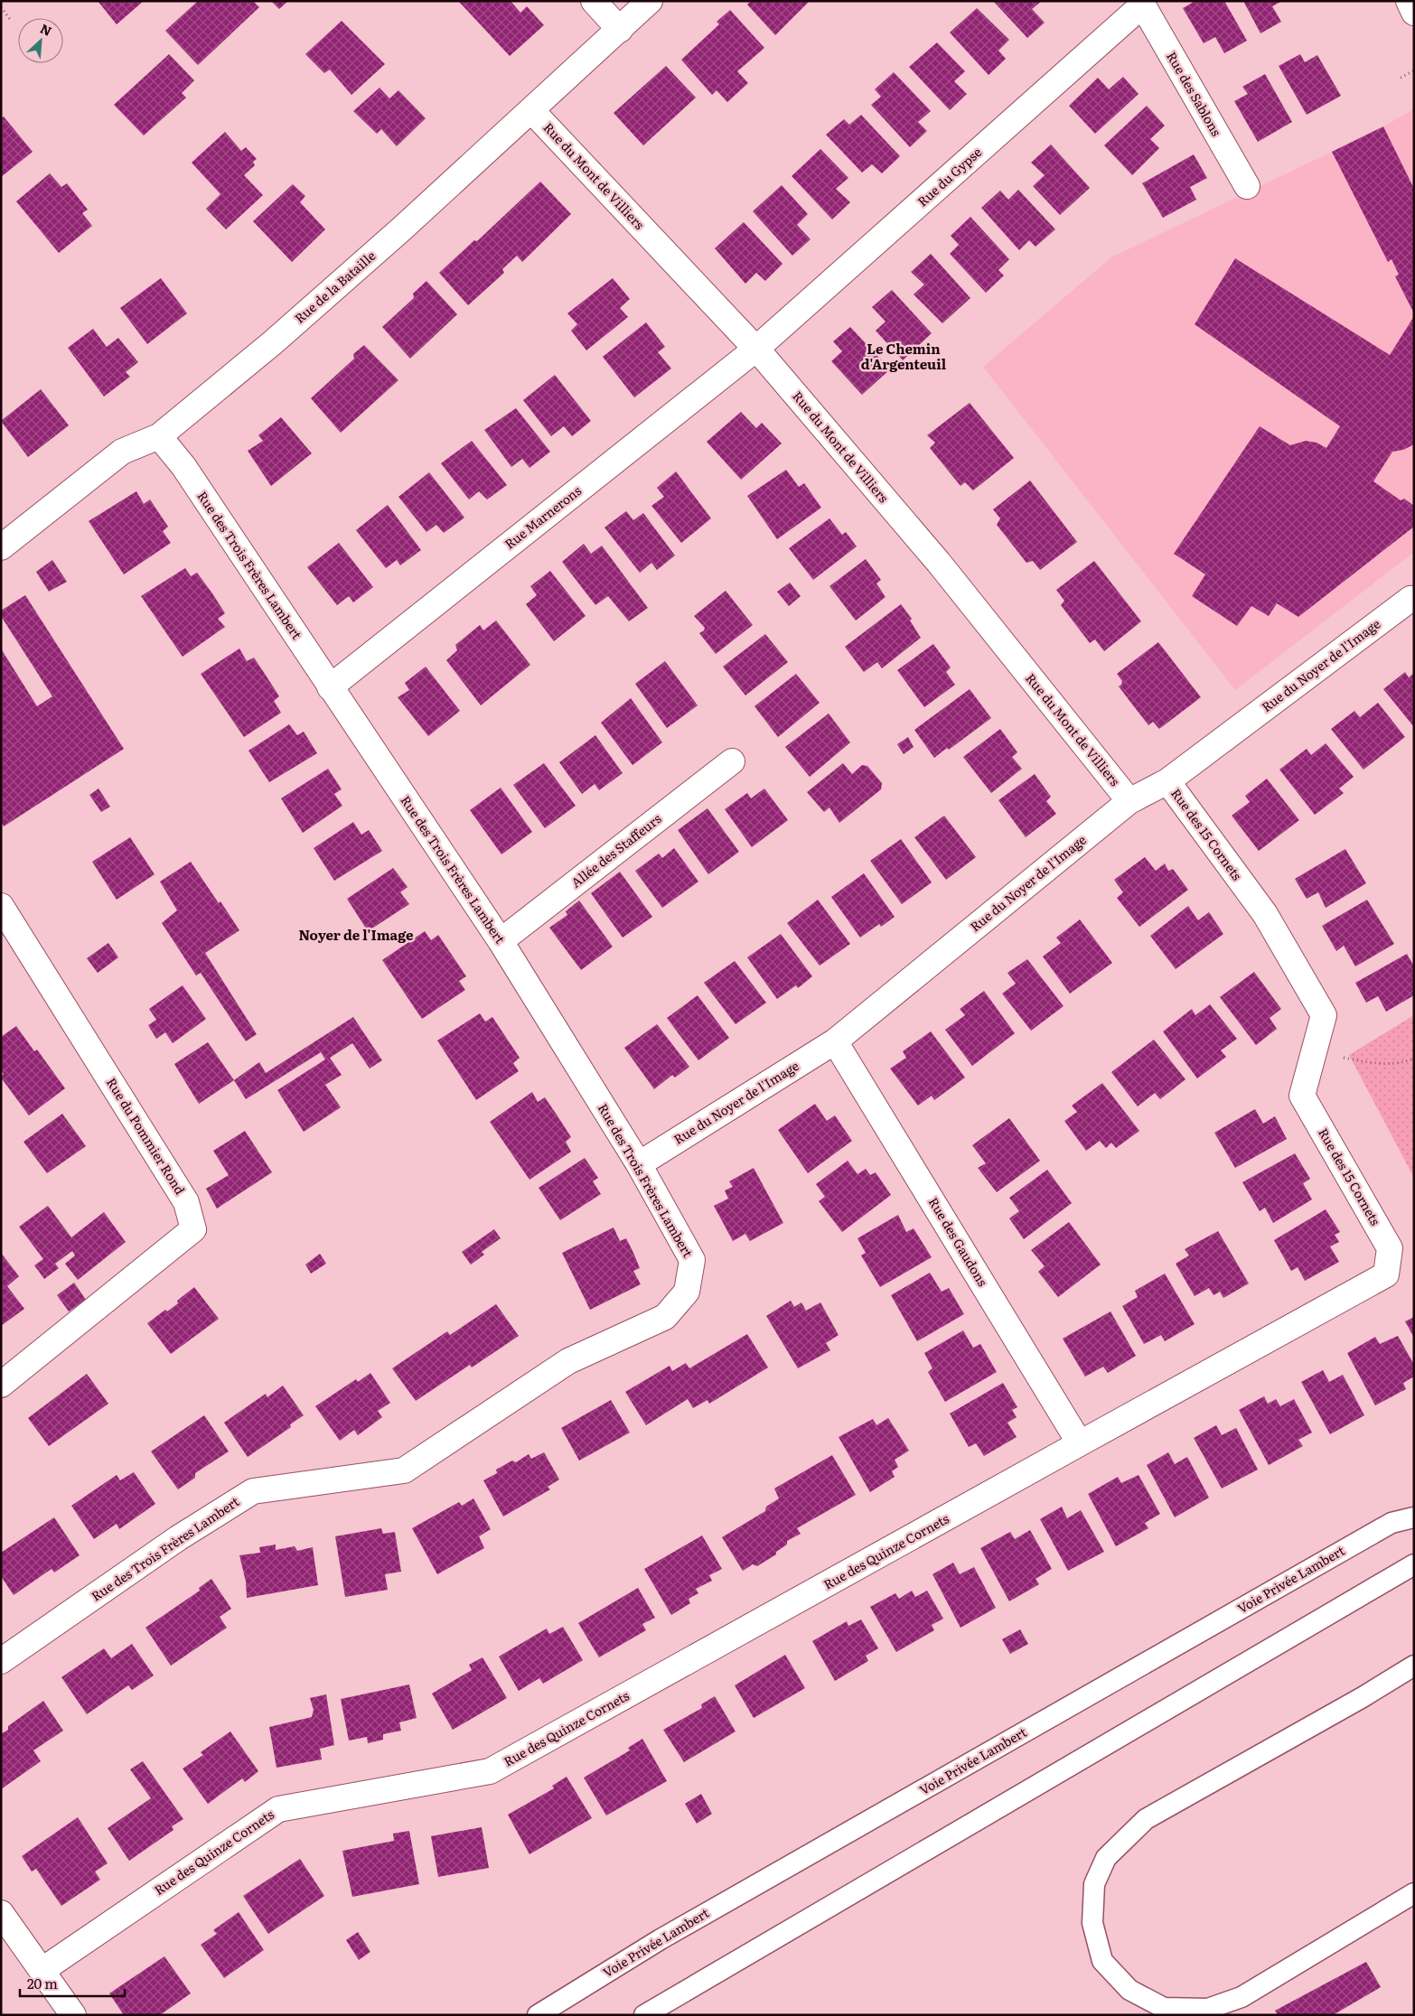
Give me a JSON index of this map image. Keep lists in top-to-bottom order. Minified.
{"streets":{"street":["Rue des Sablons","Rue du Mont de Villiers","Rue du Gypse","Rue de la Bataille","Rue Marnerons","Rue des Trois Frères Lambert","Rue du Noyer de l'Image","Rue des 15 Cornets","Allée des Staffeurs","Rue du Pommier Rond","Rue des Gaudons","Rue des Quinze Cornets"],"lane":["Voie Privée Lambert"]},"crossings":[["Rue des Sablons","Rue du Gypse"],["Rue du Mont de Villiers","Rue du Gypse"],["Rue du Mont de Villiers","Rue de la Bataille"],["Rue du Mont de Villiers","Rue Marnerons"],["Rue du Mont de Villiers","Rue du Noyer de l'Image"],["Rue du Gypse","Rue Marnerons"],["Rue de la Bataille","Rue des Trois Frères Lambert"],["Rue Marnerons","Rue des Trois Frères Lambert"],["Rue des Trois Frères Lambert","Rue du Noyer de l'Image"],["Rue des Trois Frères Lambert","Allée des Staffeurs"],["Rue du Noyer de l'Image","Rue des 15 Cornets"],["Rue du Noyer de l'Image","Rue des Gaudons"],["Rue des 15 Cornets","Rue des Gaudons"],["Rue des 15 Cornets","Rue des Quinze Cornets"],["Rue des Gaudons","Rue des Quinze Cornets"]],"districts":["Le Chemin d'Argenteuil","Noyer de l'Image"],"scale_bar":"20 m","north":"top right"}
